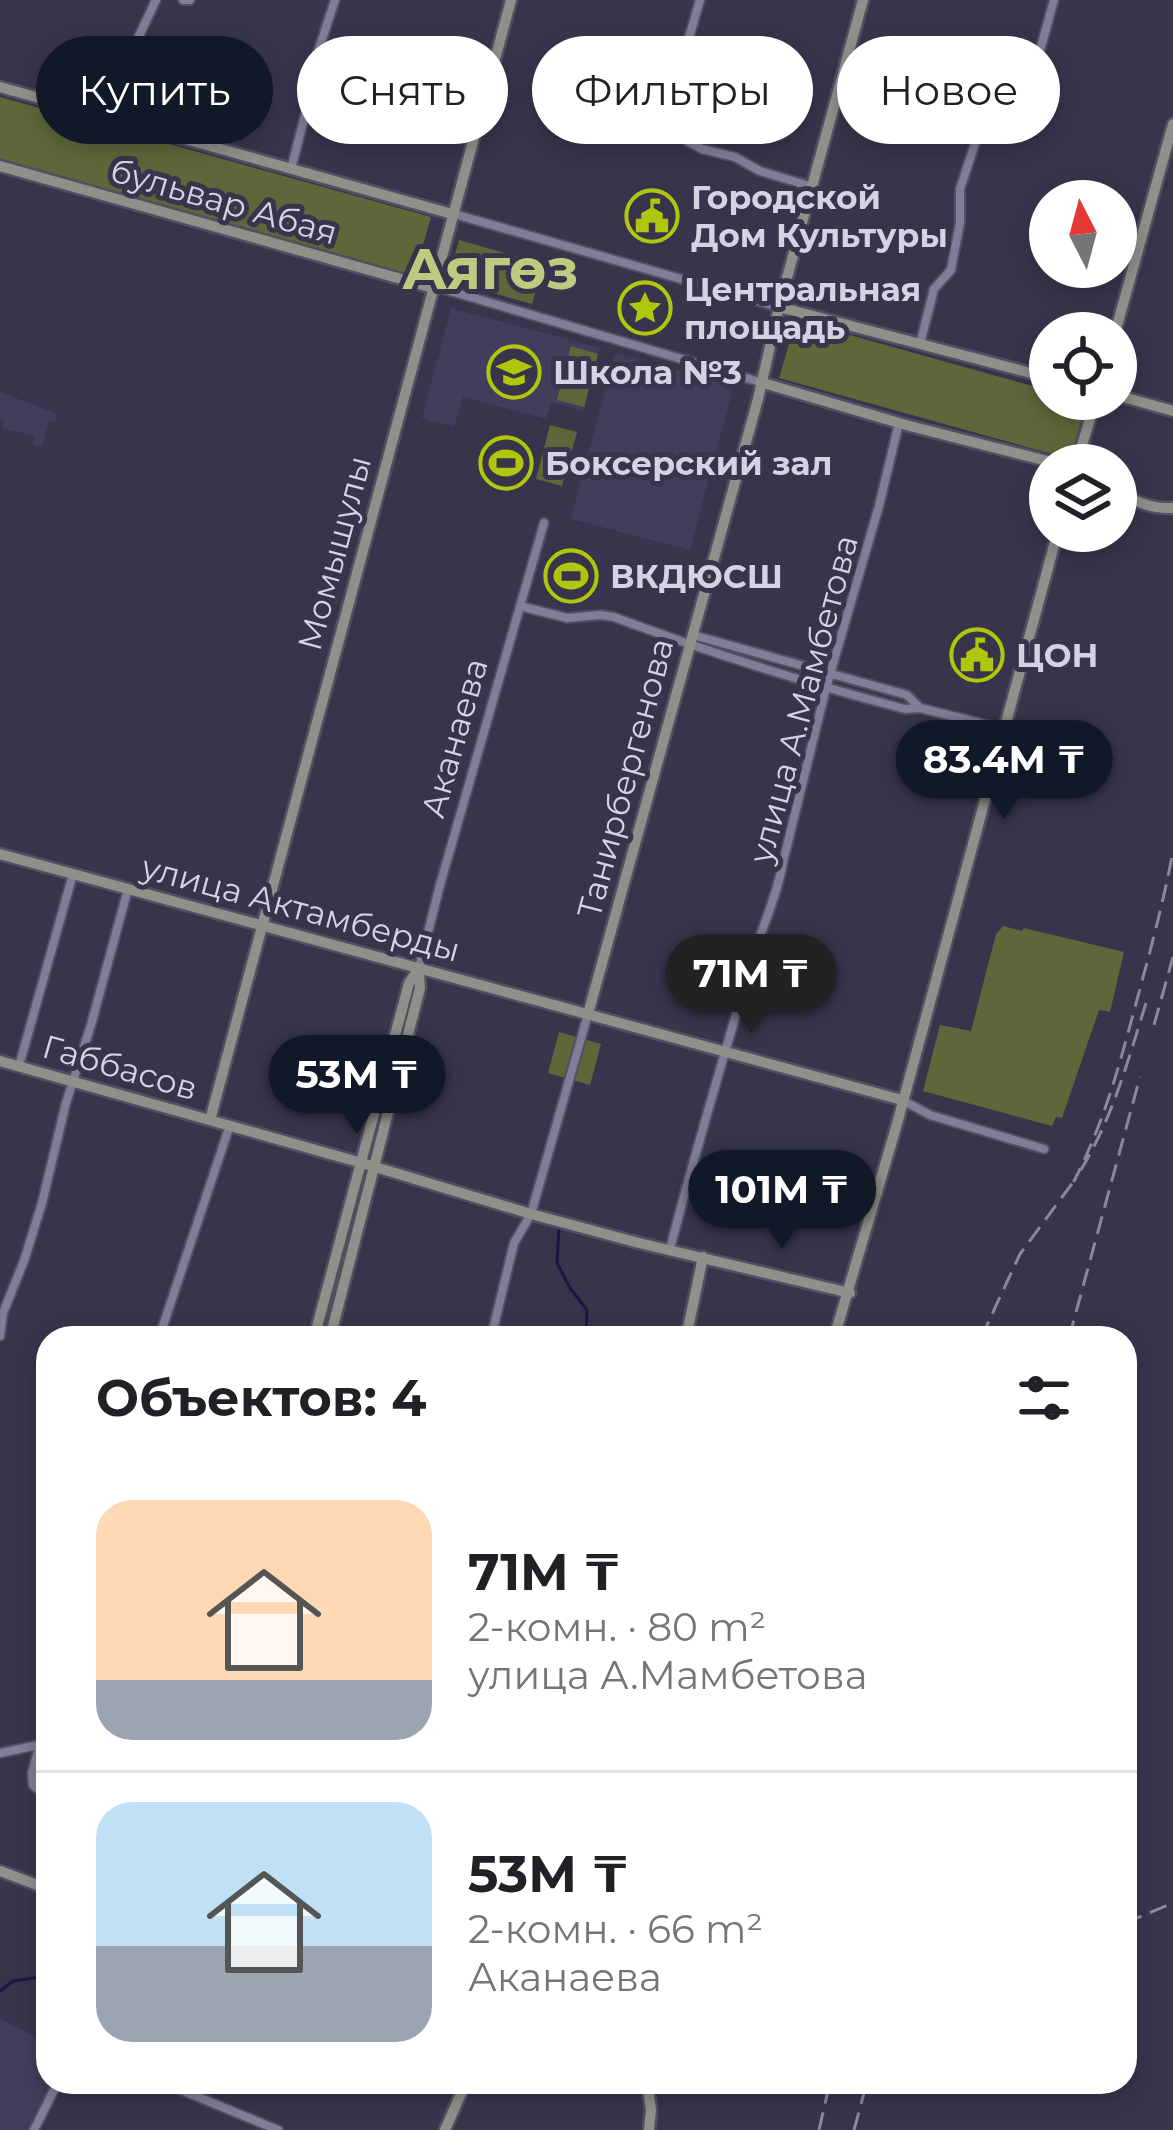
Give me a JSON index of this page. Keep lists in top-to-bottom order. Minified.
{"streets":{"street":["бульвар Абая","Момышулы","улица А.Мамбетова","Аканаева","Танирбергенова","улица Актамберды","Габбасов"]},"crossings":[["бульвар Абая","Момышулы"],["Момышулы","улица Актамберды"],["Момышулы","Габбасов"],["улица А.Мамбетова","улица Актамберды"],["улица А.Мамбетова","Габбасов"],["Аканаева","улица Актамберды"],["Аканаева","Габбасов"],["Танирбергенова","улица Актамберды"]],"districts":["Аягөз"],"places":{"public building":["Городской Дом Культуры","ЦОН"],"place":["Центральная площадь"],"school or university":["Школа №3"],"sports":["Боксерский зал","ВКДЮСШ"]},"north":"top","page":{"chip":["Купить","Снять","Фильтры","Новое"],"price":["83.4M ₸","71M ₸","53M ₸","101M ₸"],"heading":"Объектов: 4","list":[{"name":"71M ₸","note":"2-комн. · 80 m² · улица А.Мамбетова"},{"name":"53M ₸","note":"2-комн. · 66 m² · Аканаева"}]}}
